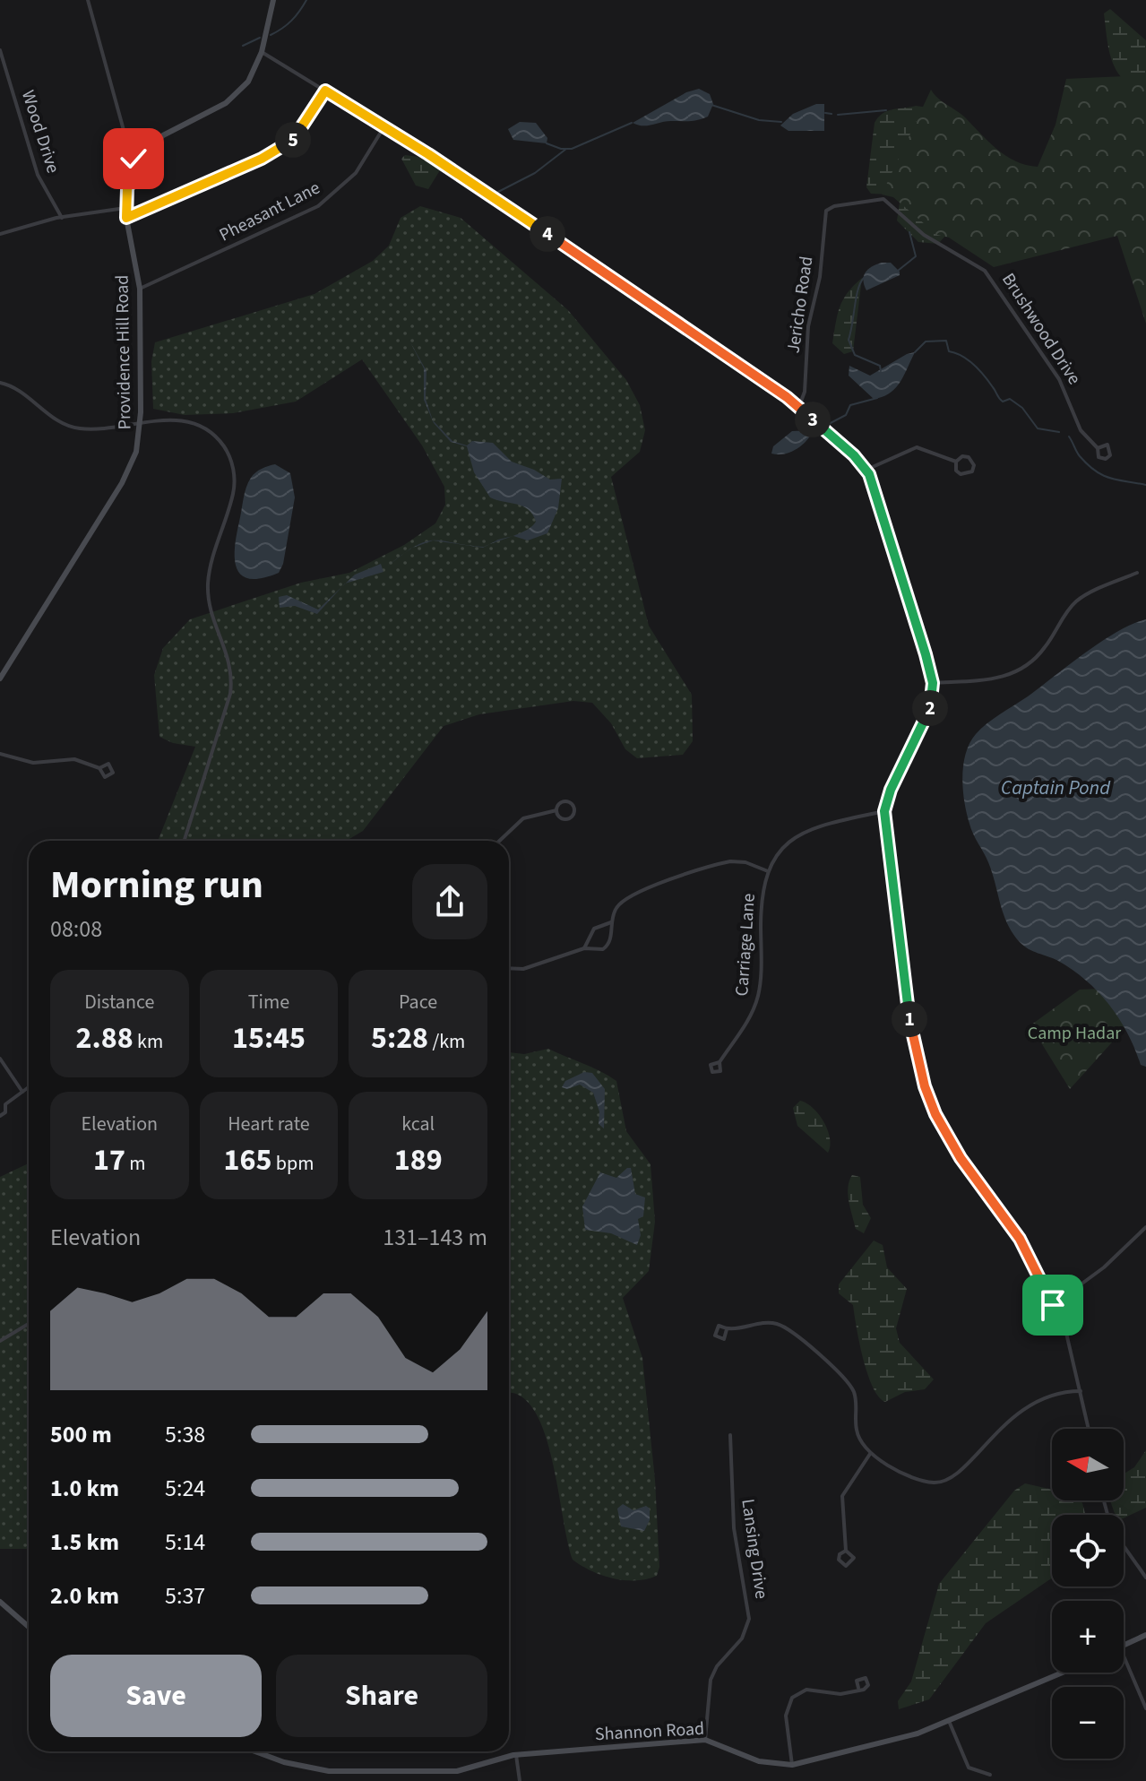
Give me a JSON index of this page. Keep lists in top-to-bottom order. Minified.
{"streets":{"street":["Wood Drive","Pheasant Lane","Jericho Road","Brushwood Drive","Providence Hill Road","Carriage Lane","Lansing Drive","Shannon Road"]},"crossings":[["Pheasant Lane","Providence Hill Road"],["Jericho Road","Brushwood Drive"],["Lansing Drive","Shannon Road"]],"water":["Captain Pond"],"parks":["Camp Hadar"],"north":"left","page":{"pins":["5","4","3","2","1"],"heading":["Morning run","08:08"],"stats":[["Distance","2.88 km"],["Time","15:45"],["Pace","5:28 /km"],["Elevation","17 m"],["Heart rate","165 bpm"],["kcal","189"]],"chart":["Elevation","131–143 m"],"list":[{"name":"500 m","note":"5:38"},{"name":"1.0 km","note":"5:24"},{"name":"1.5 km","note":"5:14"},{"name":"2.0 km","note":"5:37"}],"map_buttons":["+","−"],"buttons":["Save","Share"]}}
